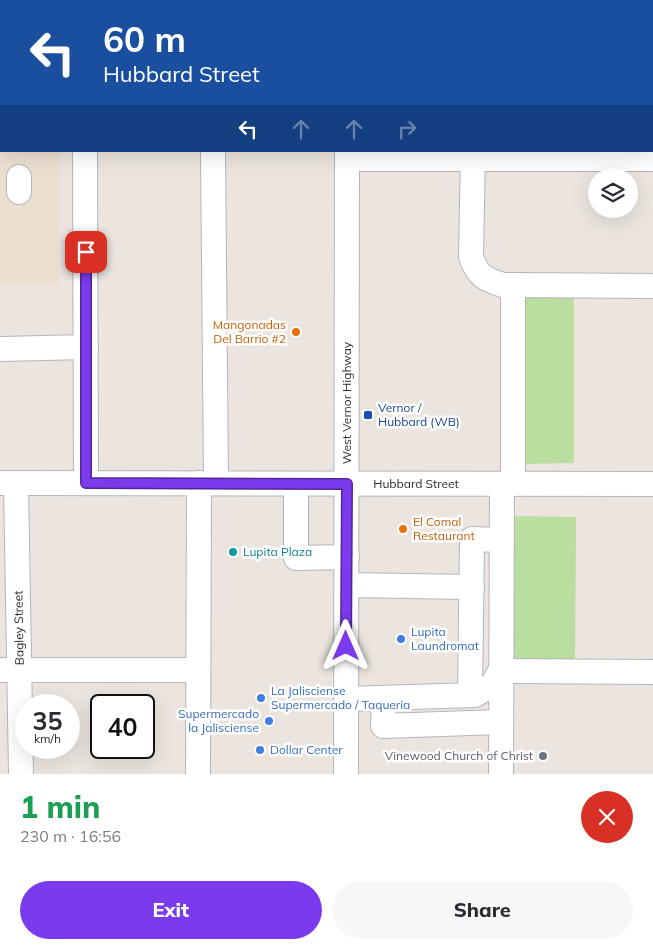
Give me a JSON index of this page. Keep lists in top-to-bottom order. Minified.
{"streets":{"street":["West Vernor Highway","Hubbard Street","Bagley Street"]},"crossings":[["West Vernor Highway","Hubbard Street"],["Hubbard Street","Bagley Street"]],"places":{"other":["Mangonadas Del Barrio #2","El Comal Restaurant","Lupita Plaza","Lupita Laundromat","La Jalisciense Supermercado / Taqueria","Supermercado la Jalisciense","Dollar Center","Vinewood Church of Christ"],"transit":["Vernor / Hubbard (WB)"]},"page":{"turn":["60 m","Hubbard Street"],"speed":"35 km/h","limit":"40","heading":["1 min","230 m · 16:56"],"buttons":["Exit","Share"]}}
